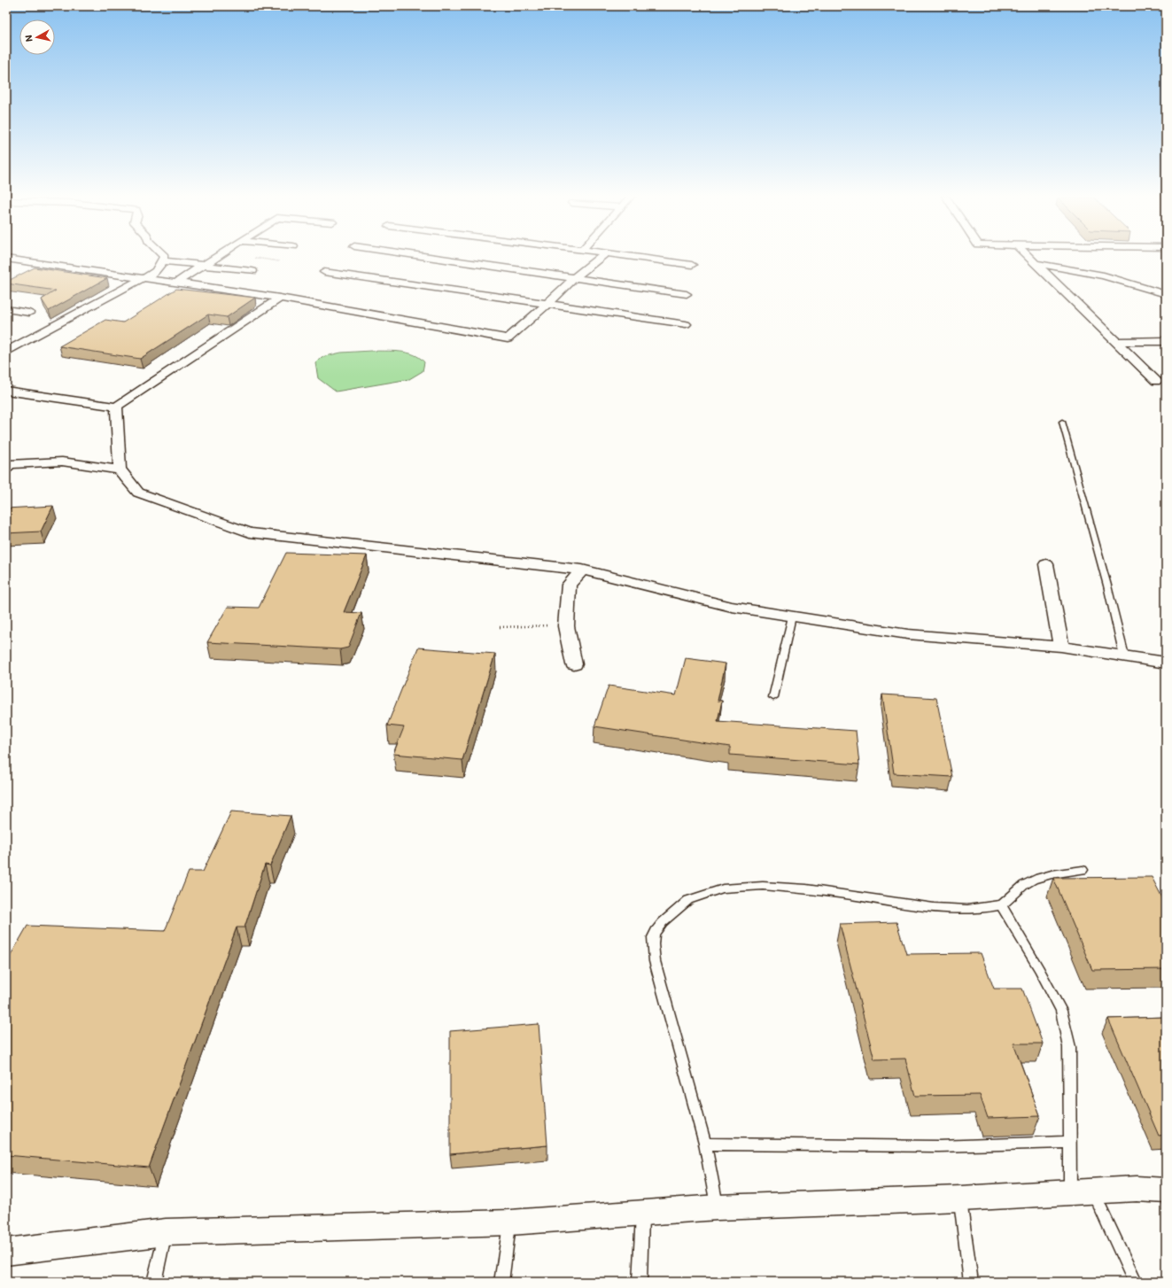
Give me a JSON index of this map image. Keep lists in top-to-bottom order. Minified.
{"north":"left"}
